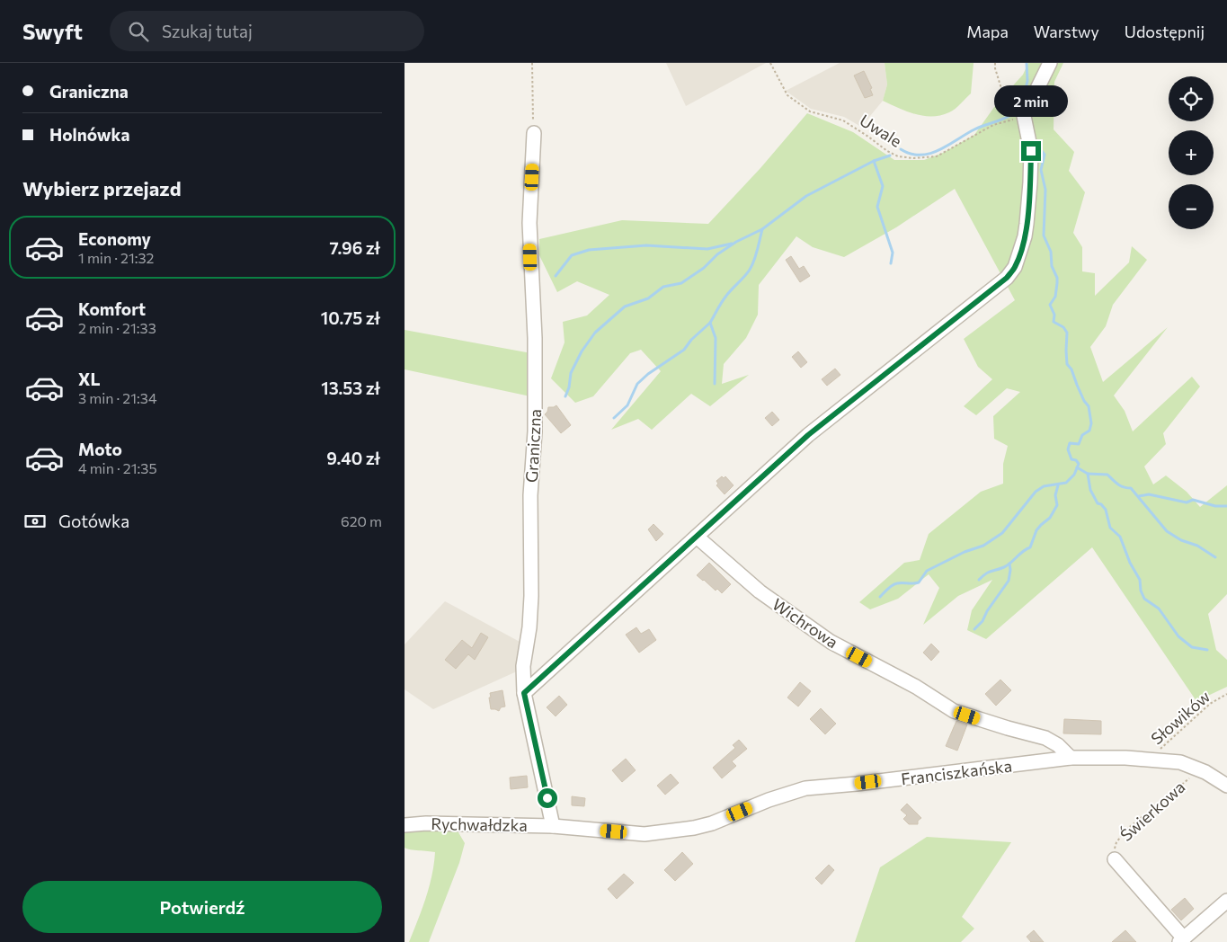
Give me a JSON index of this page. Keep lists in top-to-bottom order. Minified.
{"streets":{"street":["Graniczna","Wichrowa","Franciszkańska","Świerkowa","Rychwałdzka"],"path":["Uwale","Słowików"]},"crossings":[["Graniczna","Franciszkańska"],["Graniczna","Rychwałdzka"],["Wichrowa","Franciszkańska"],["Słowików","Franciszkańska"],["Franciszkańska","Świerkowa"],["Franciszkańska","Rychwałdzka"]],"page":{"header":"Swyft","search":"Szukaj tutaj","nav":["Mapa","Warstwy","Udostępnij"],"banner":["Graniczna","Holnówka"],"map_buttons":["+","−"],"bubble":"2 min","heading":"Wybierz przejazd","list":[{"name":"Economy","note":"1 min · 21:32","value":"7.96 zł"},{"name":"Komfort","note":"2 min · 21:33","value":"10.75 zł"},{"name":"XL","note":"3 min · 21:34","value":"13.53 zł"},{"name":"Moto","note":"4 min · 21:35","value":"9.40 zł"}],"pay":["Gotówka","620 m"],"buttons":"Potwierdź"}}
